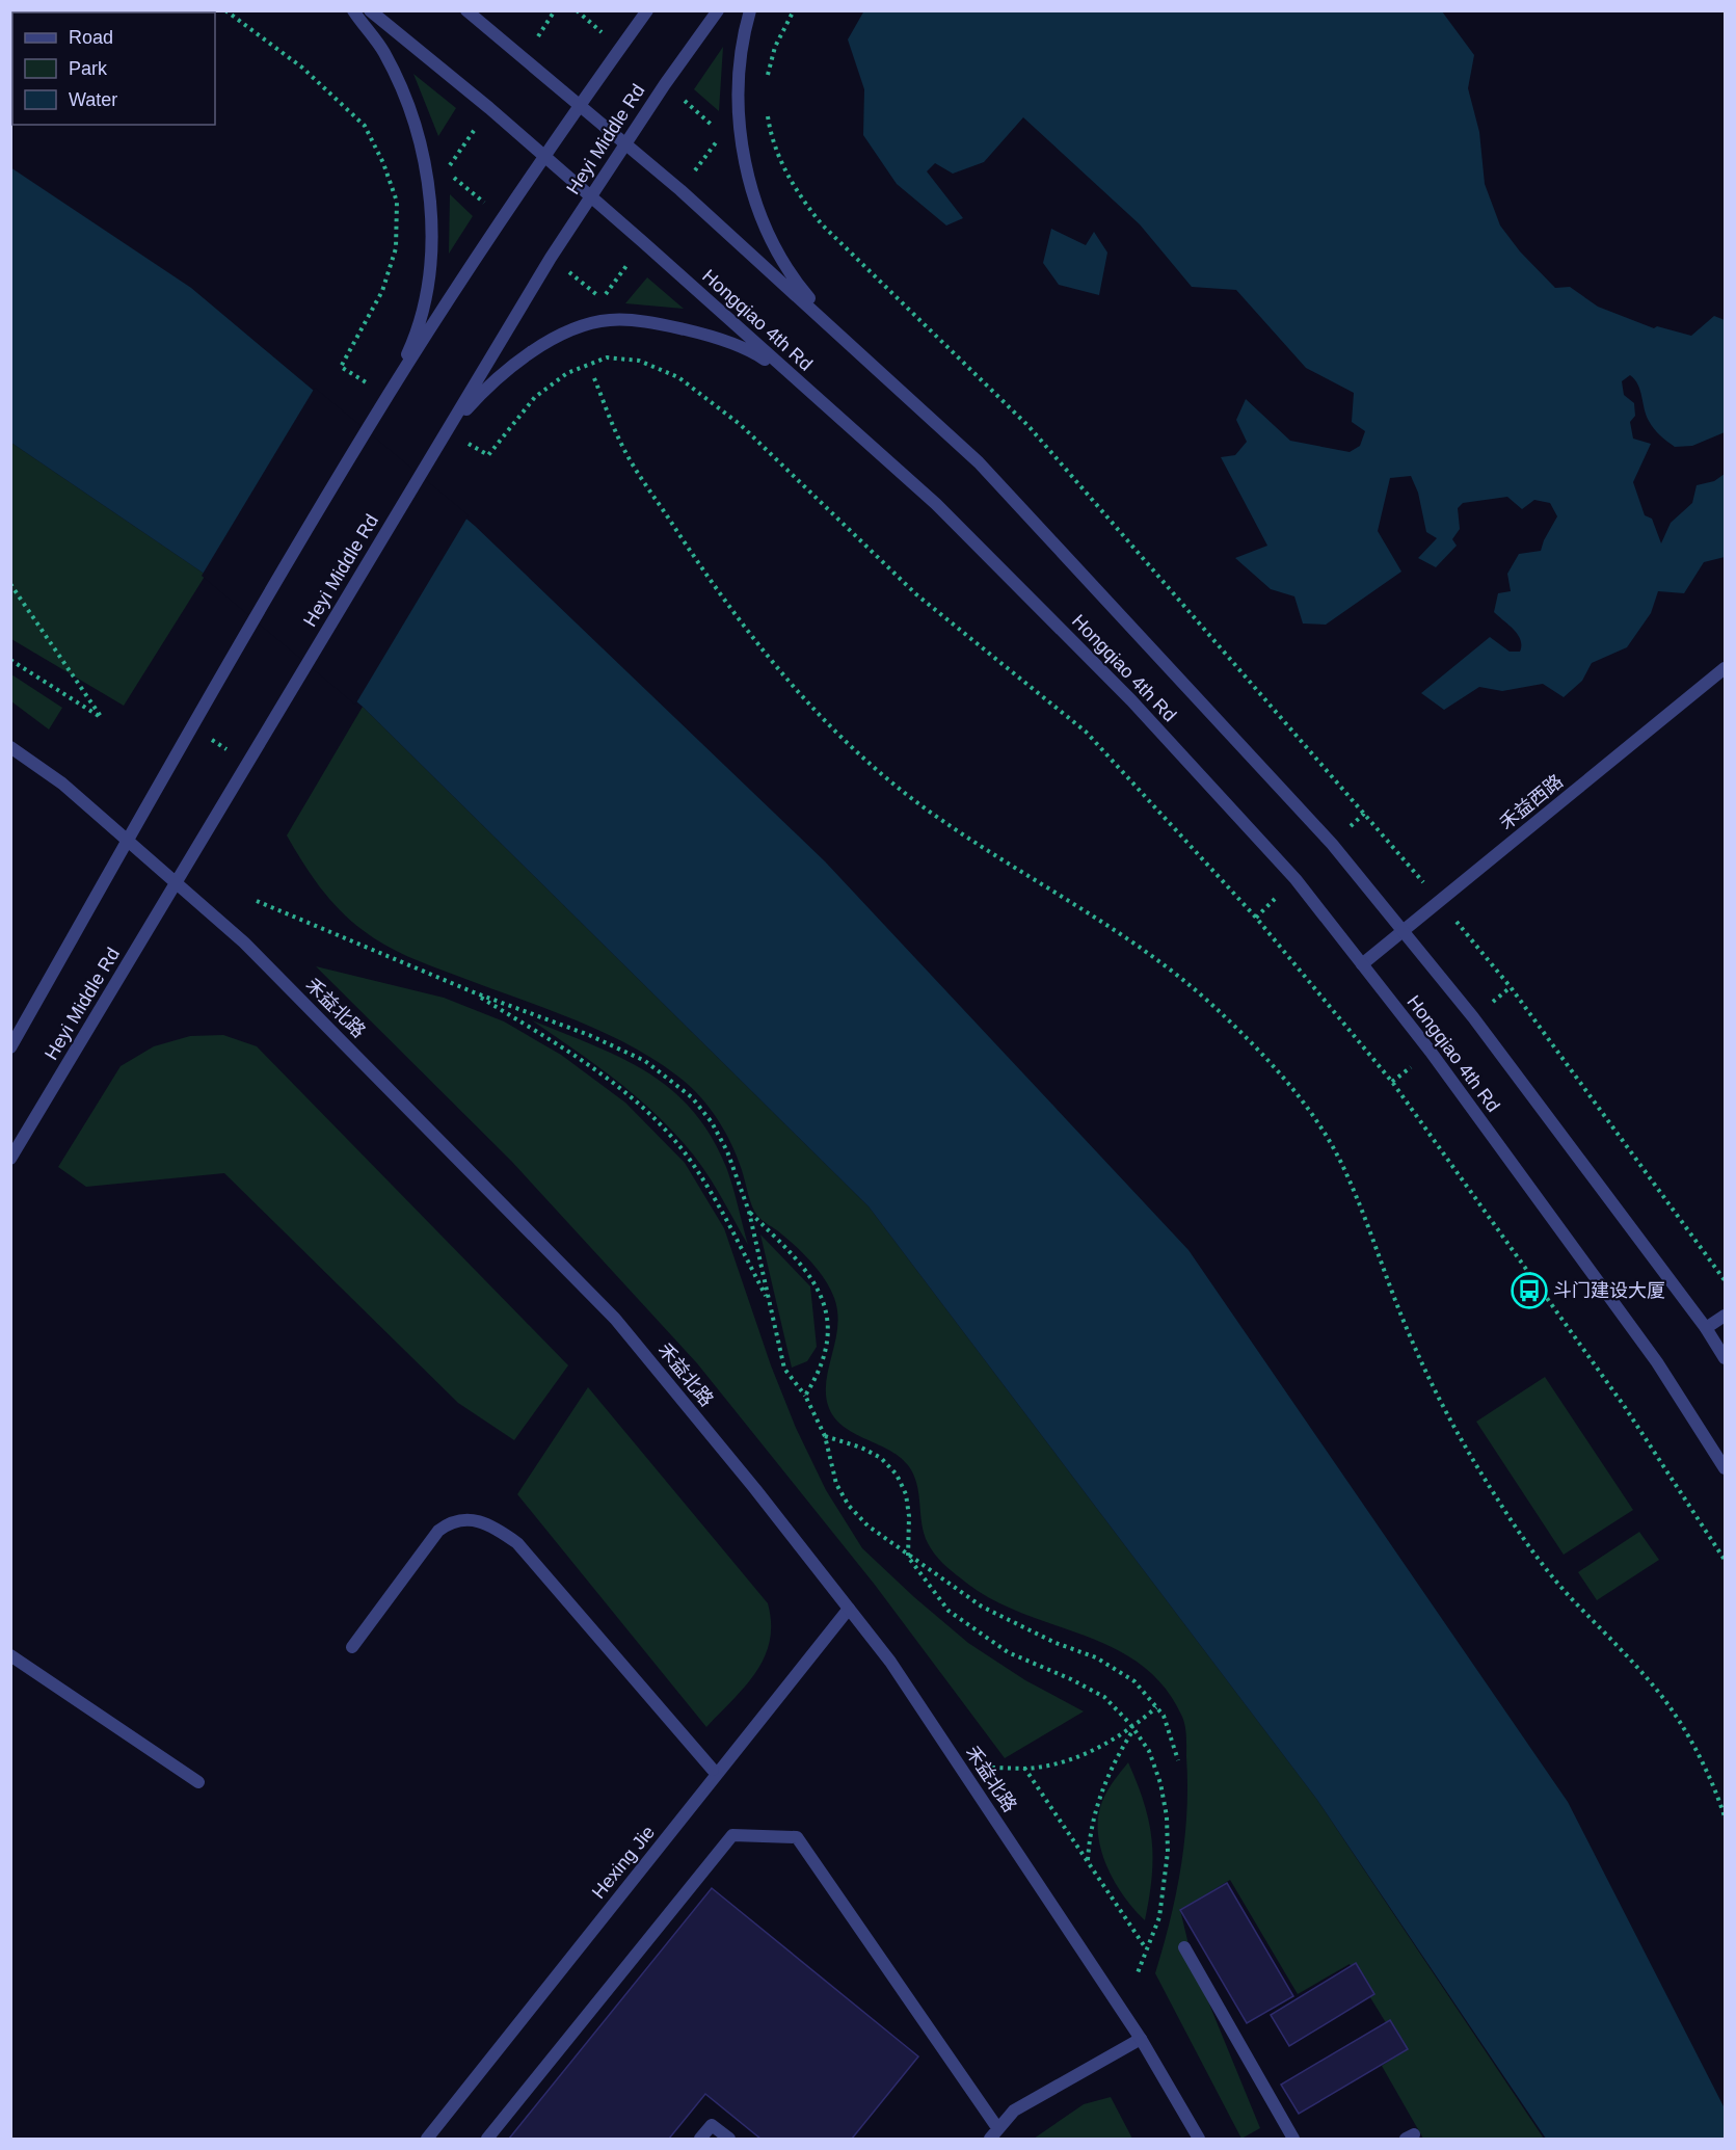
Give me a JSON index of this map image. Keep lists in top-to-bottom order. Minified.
{"streets":{"street":["Heyi Middle Rd","Hongqiao 4th Rd","禾益西路","禾益北路","Hexing Jie"]},"crossings":[["Heyi Middle Rd","Hongqiao 4th Rd"],["Heyi Middle Rd","禾益北路"],["Hongqiao 4th Rd","禾益西路"],["禾益北路","Hexing Jie"]],"places":{"bus stop":["斗门建设大厦"]},"legend":["Road","Park","Water"]}
